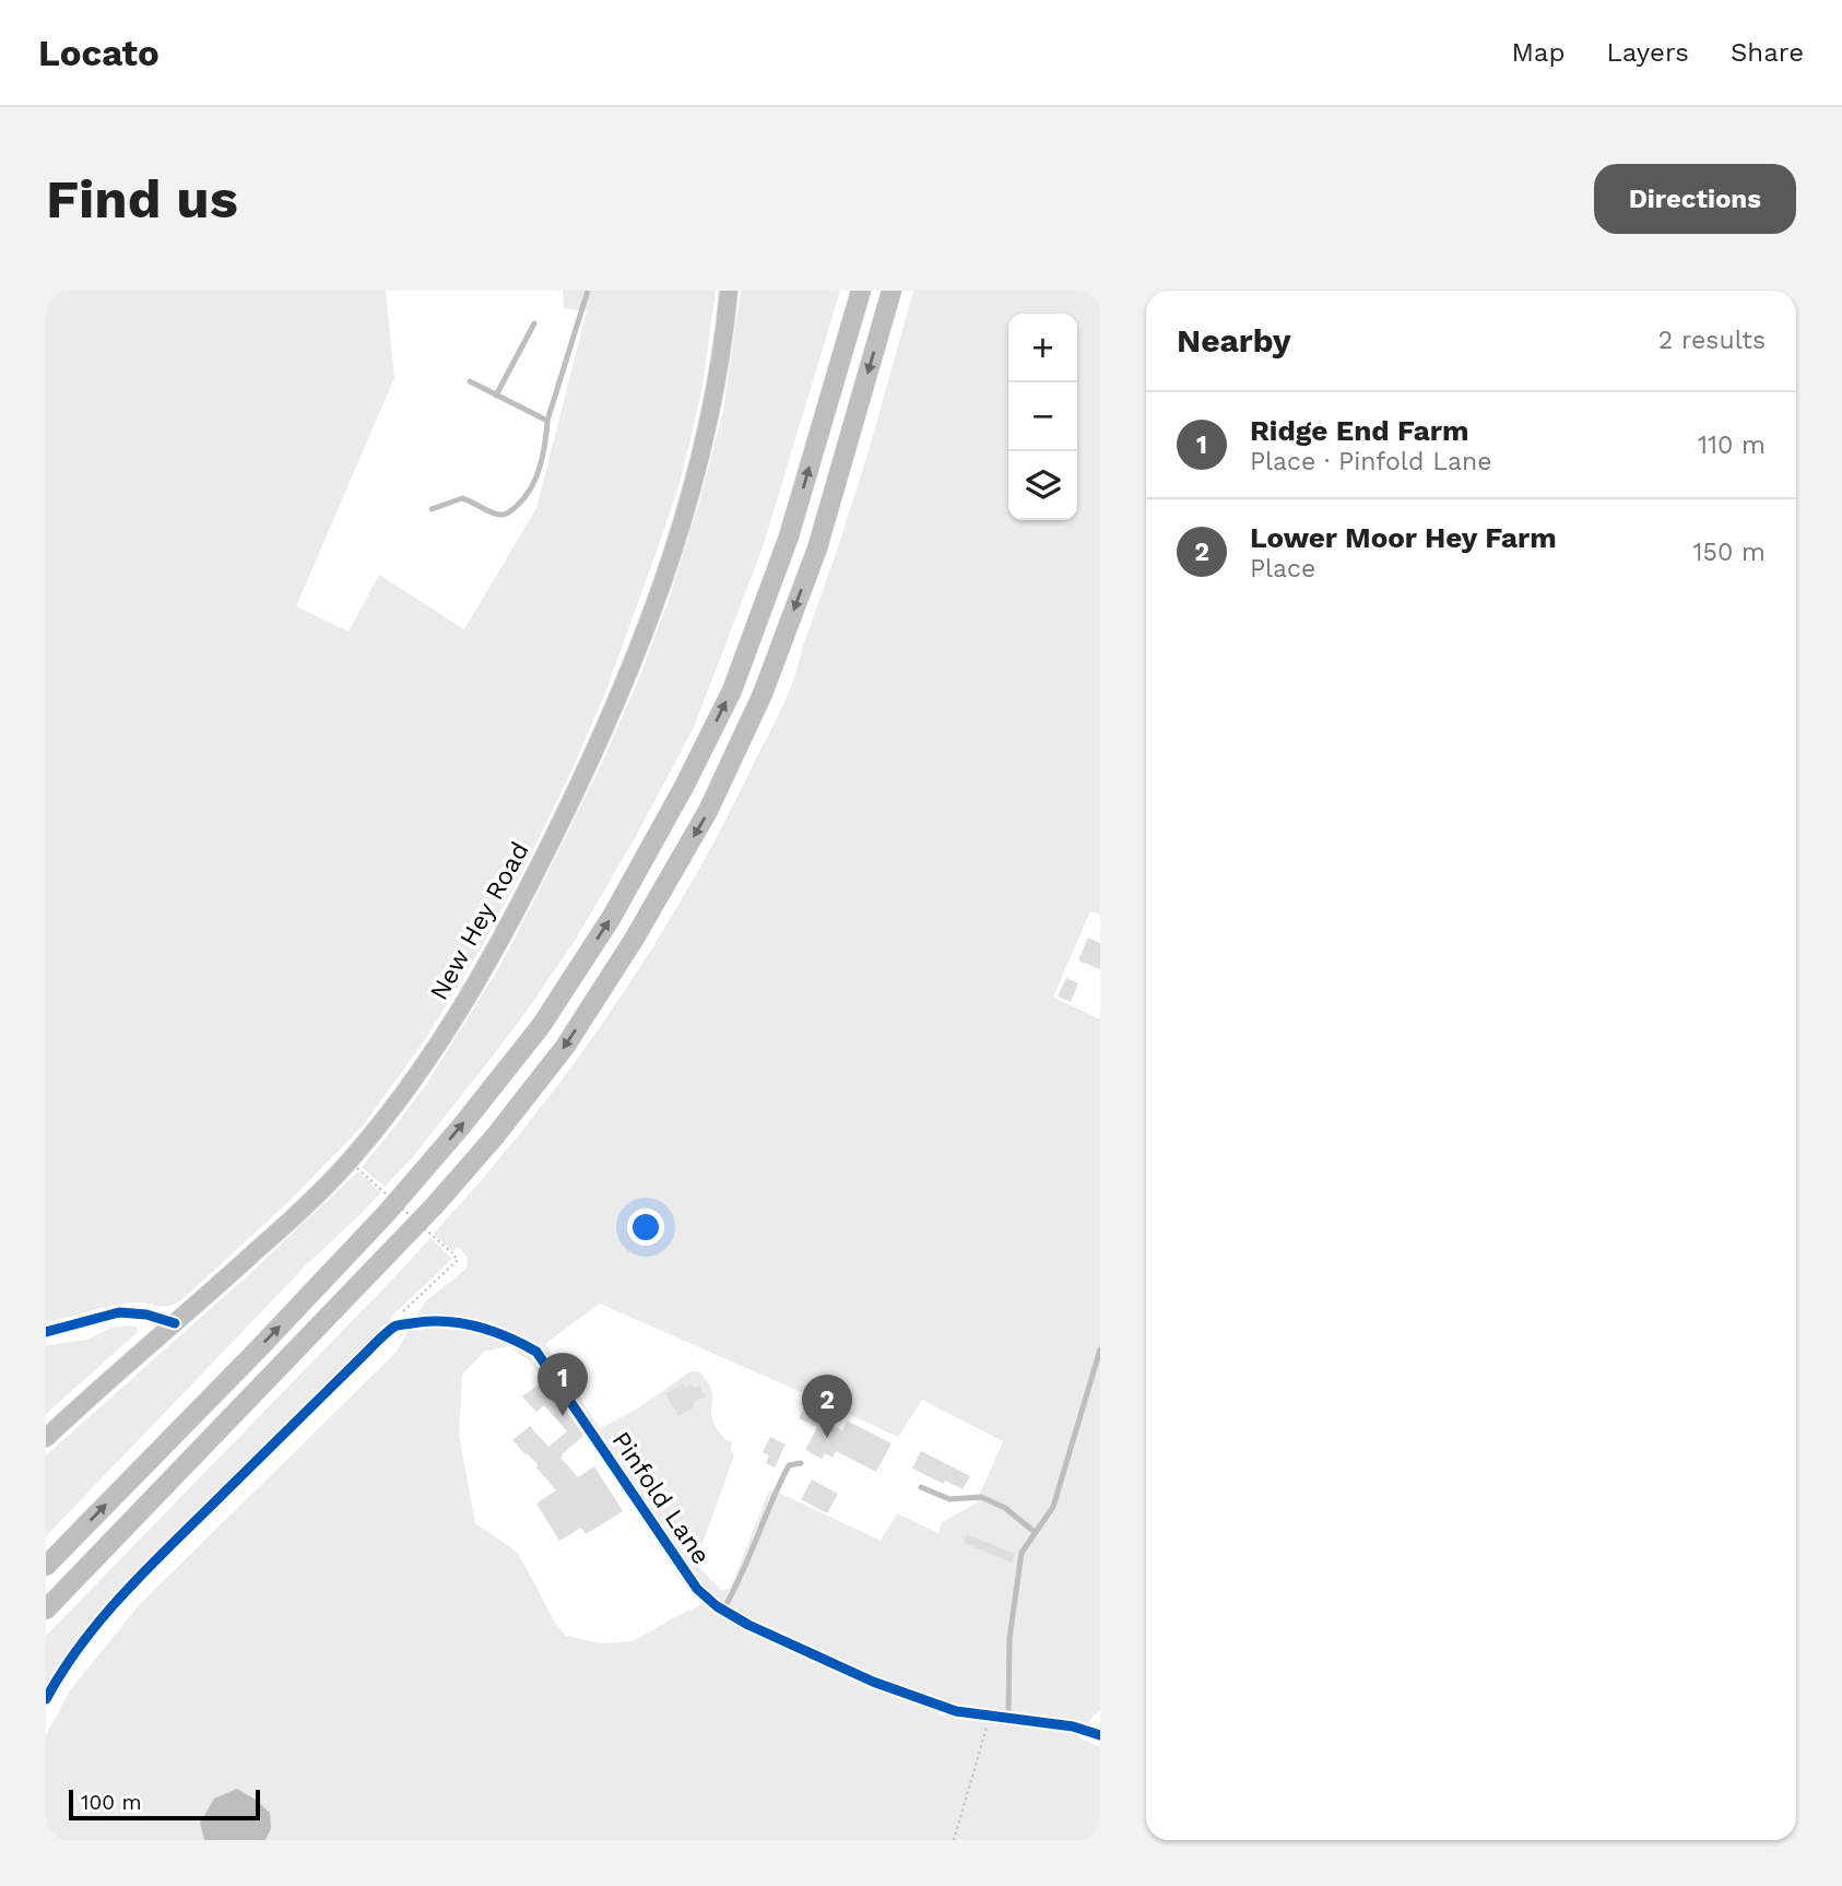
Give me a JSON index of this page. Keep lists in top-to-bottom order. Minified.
{"streets":{"main road":["New Hey Road"],"street":["Pinfold Lane"]},"scale_bar":"100 m","page":{"header":"Locato","nav":["Map","Layers","Share"],"buttons":"Directions","title":"Find us","heading":["Nearby","2 results"],"map_buttons":["+","−"],"list":[{"mark":"1","name":"Ridge End Farm","note":"Place · Pinfold Lane","value":"110 m"},{"mark":"2","name":"Lower Moor Hey Farm","note":"Place","value":"150 m"}],"pins":["1","2"],"scale":"100 m"}}
